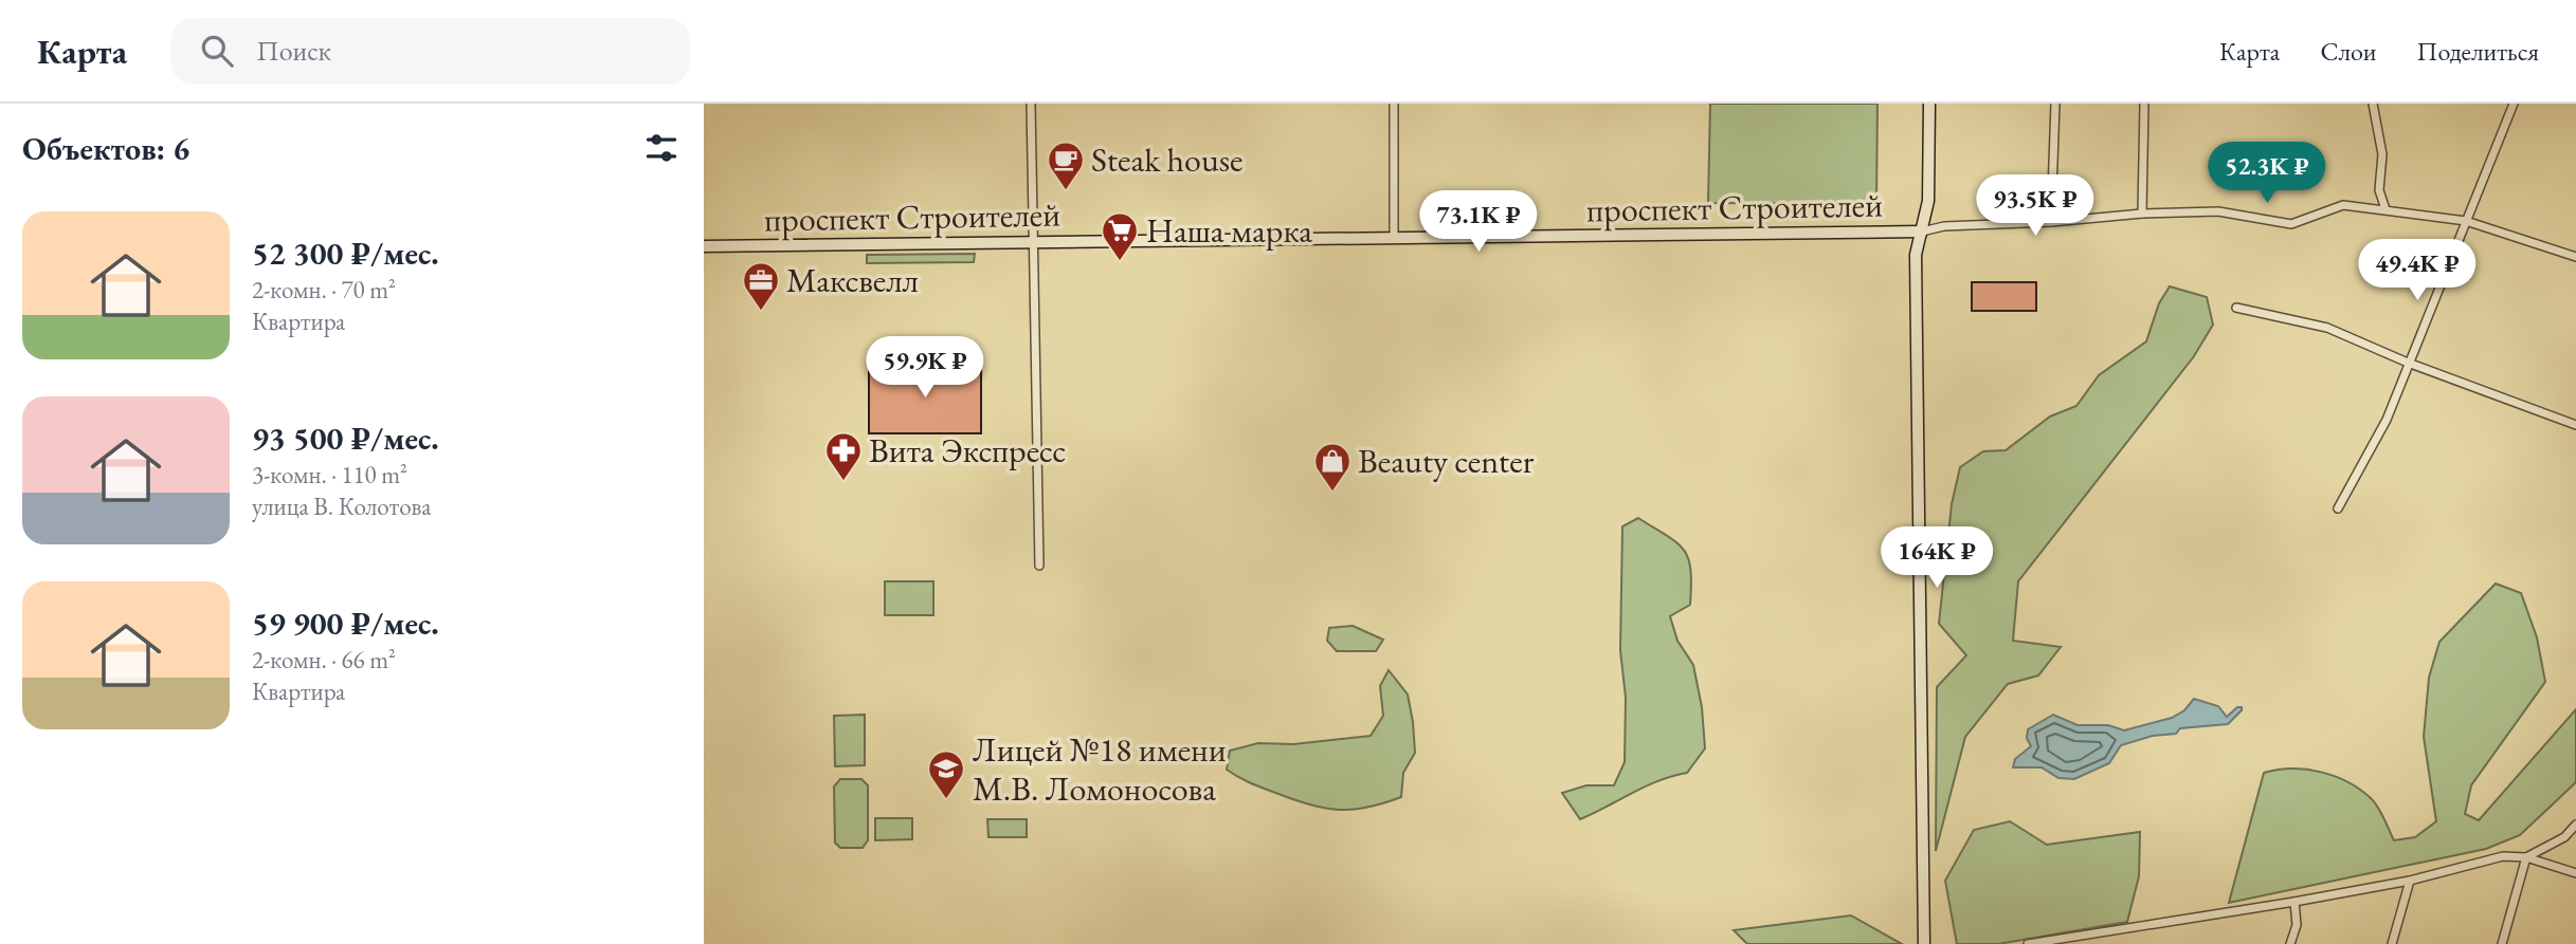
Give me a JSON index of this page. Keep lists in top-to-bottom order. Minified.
{"streets":{"street":["проспект Строителей"]},"places":{"cafe":["Steak house"],"supermarket":["Наша марка"],"office":["Максвелл"],"pharmacy":["Вита Экспресс"],"shop":["Beauty center"],"school or university":["Лицей №18 имени М.В. Ломоносова"]},"page":{"header":"Карта","search":"Поиск","nav":["Карта","Слои","Поделиться"],"heading":"Объектов: 6","price":["52.3K ₽","93.5K ₽","73.1K ₽","49.4K ₽","59.9K ₽","164K ₽"],"list":[{"name":"52 300 ₽/мес.","note":"2-комн. · 70 m² · Квартира"},{"name":"93 500 ₽/мес.","note":"3-комн. · 110 m² · улица В. Колотова"},{"name":"59 900 ₽/мес.","note":"2-комн. · 66 m² · Квартира"}]}}
